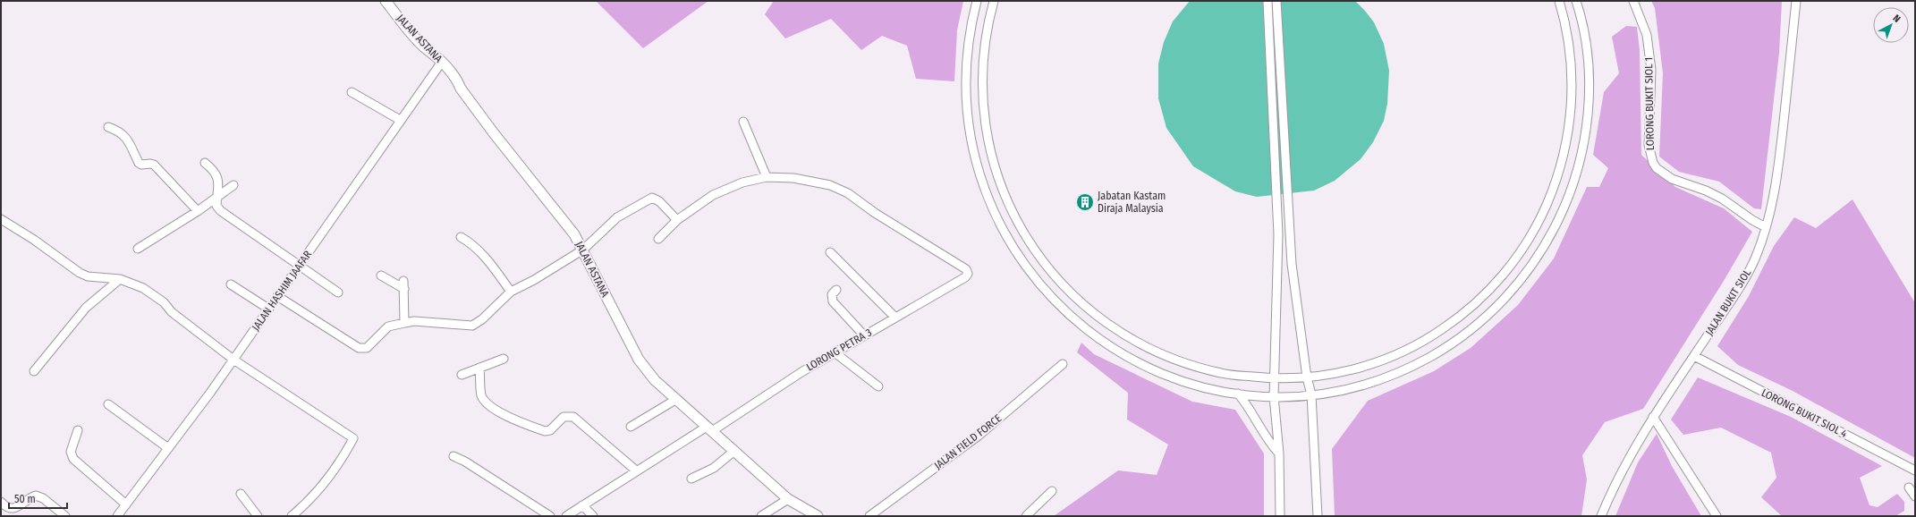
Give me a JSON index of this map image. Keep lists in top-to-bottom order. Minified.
{"streets":{"main road":["JALAN ASTANA"],"street":["LORONG BUKIT SIOL 1","JALAN HASHIM JAAFAR","JALAN BUKIT SIOL","LORONG PETRA 3","LORONG BUKIT SIOL 4","JALAN FIELD FORCE"]},"crossings":[["JALAN ASTANA","JALAN HASHIM JAAFAR"],["JALAN ASTANA","LORONG PETRA 3"],["LORONG BUKIT SIOL 1","JALAN BUKIT SIOL"],["JALAN BUKIT SIOL","LORONG BUKIT SIOL 4"]],"places":{"building":["Jabatan Kastam Diraja Malaysia"]},"scale_bar":"50 m","north":"top right"}
